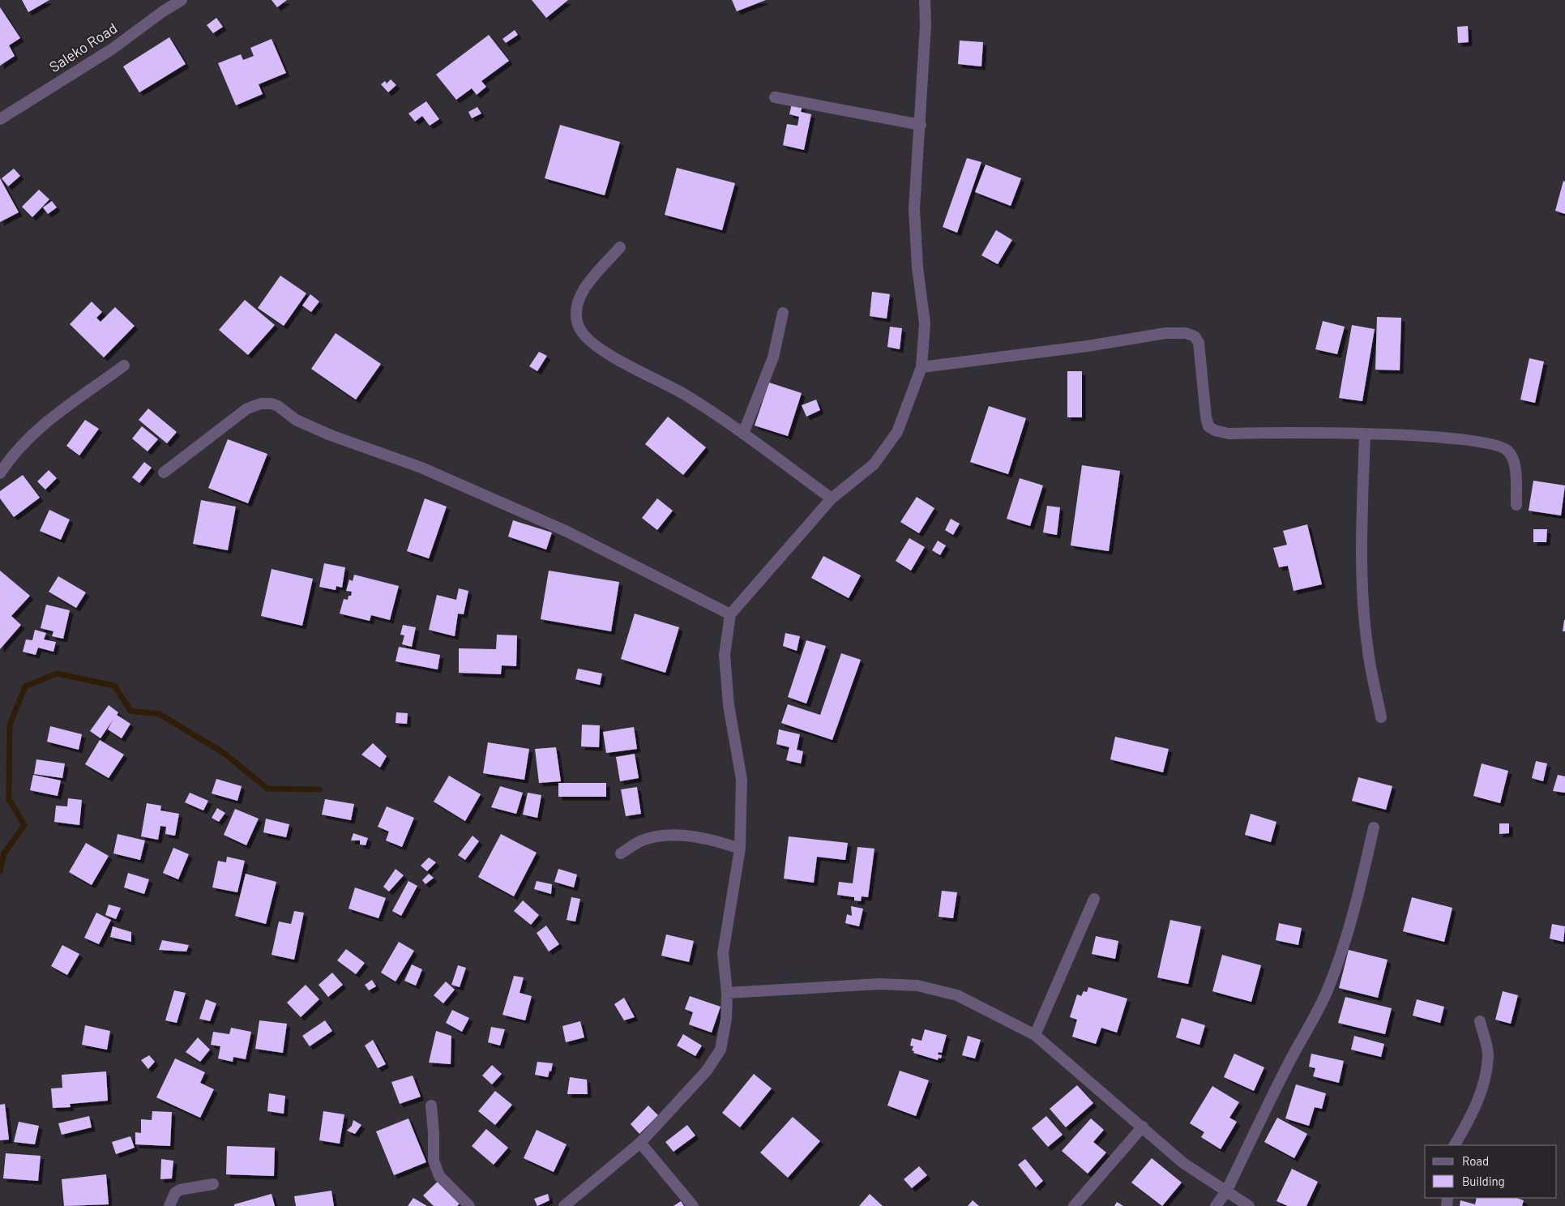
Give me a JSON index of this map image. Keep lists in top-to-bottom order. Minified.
{"streets":{"street":["Saleko Road"]},"legend":["Road","Building"]}
